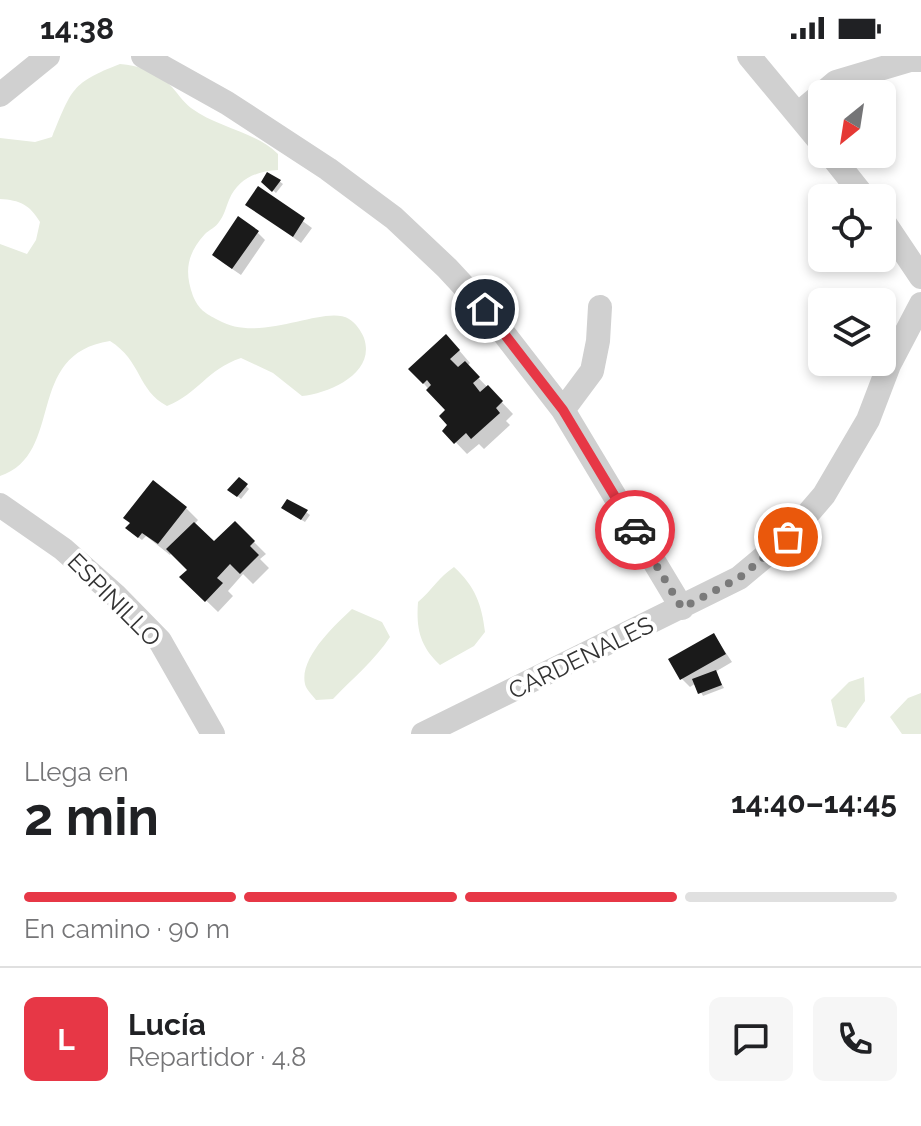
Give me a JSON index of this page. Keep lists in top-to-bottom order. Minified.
{"streets":{"street":["ESPINILLO","CARDENALES"]},"north":"bottom left","page":{"status":"14:38","heading":["2 min","Llega en","14:40–14:45"],"panel":["Lucía","Repartidor · 4.8"],"bar":"En camino · 90 m","round":"L"}}
